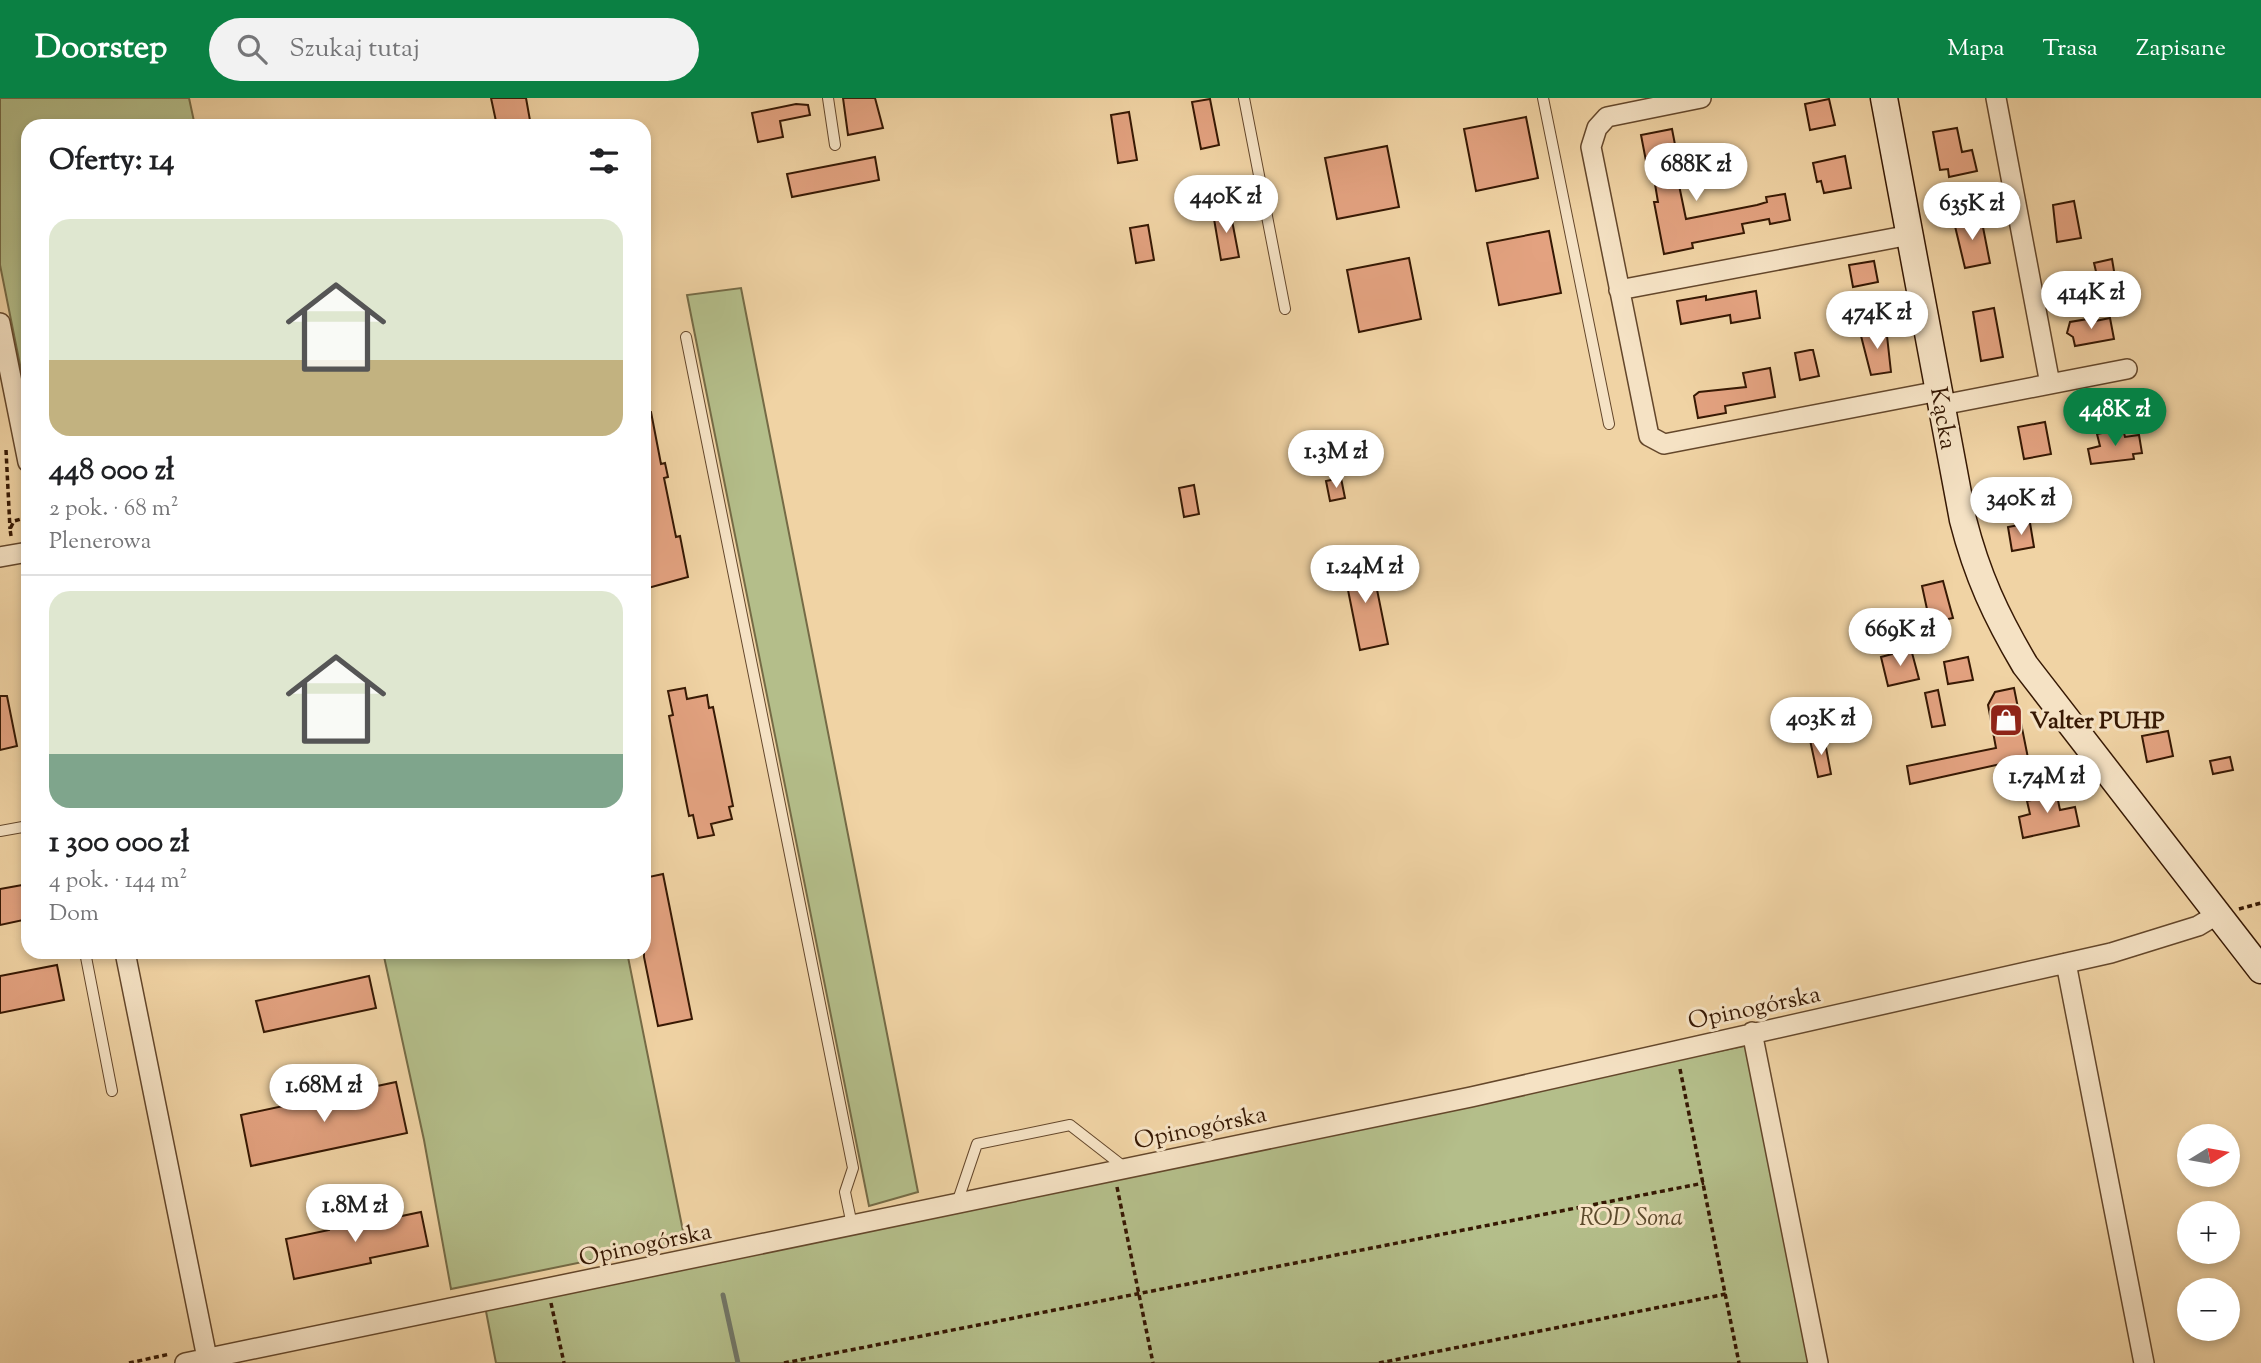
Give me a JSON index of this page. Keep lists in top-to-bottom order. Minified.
{"streets":{"street":["Kącka","Opinogórska"]},"crossings":[["Kącka","Opinogórska"]],"parks":["ROD Sona"],"places":{"shop":["Valter PUHP"]},"north":"right","page":{"header":"Doorstep","search":"Szukaj tutaj","nav":["Mapa","Trasa","Zapisane"],"heading":"Oferty: 14","price":["688K zł","440K zł","635K zł","414K zł","474K zł","448K zł","1.3M zł","340K zł","1.24M zł","669K zł","403K zł","1.74M zł","1.68M zł","1.8M zł"],"list":[{"name":"448 000 zł","note":"2 pok. · 68 m² · Plenerowa"},{"name":"1 300 000 zł","note":"4 pok. · 144 m² · Dom"}],"map_buttons":["+","−"]}}
